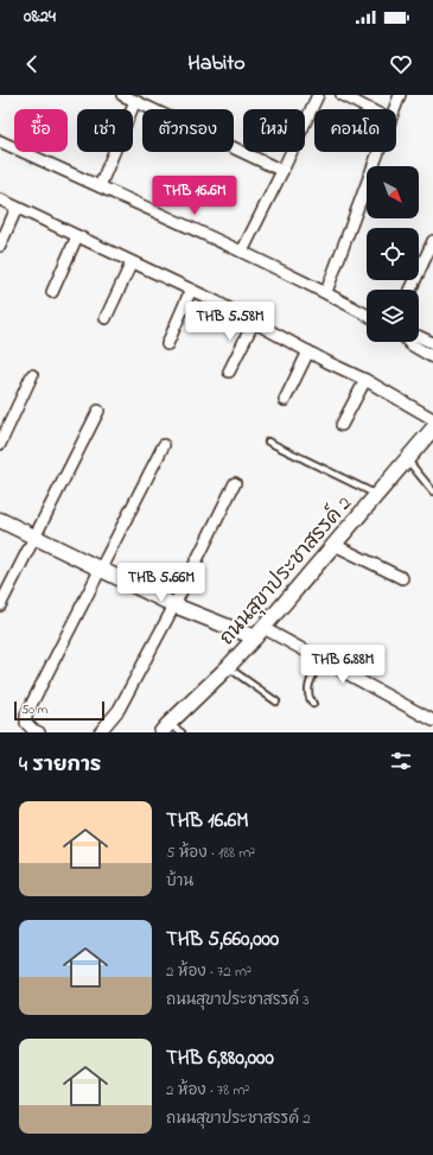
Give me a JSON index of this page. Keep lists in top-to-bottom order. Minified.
{"streets":{"street":["ถนนสุขาประชาสรรค์ 2"]},"scale_bar":"50 m","north":"bottom right","page":{"status":"08:24","header":"Habito","chip":["ซื้อ","เช่า","ตัวกรอง","ใหม่","คอนโด"],"price":["THB 16.6M","THB 5.58M","THB 5.66M","THB 6.88M"],"scale":"50 m","heading":"4 รายการ","list":[{"name":"THB 16.6M","note":"5 ห้อง · 188 m² · บ้าน"},{"name":"THB 5,660,000","note":"2 ห้อง · 72 m² · ถนนสุขาประชาสรรค์ 3"},{"name":"THB 6,880,000","note":"2 ห้อง · 78 m² · ถนนสุขาประชาสรรค์ 2"}]}}
